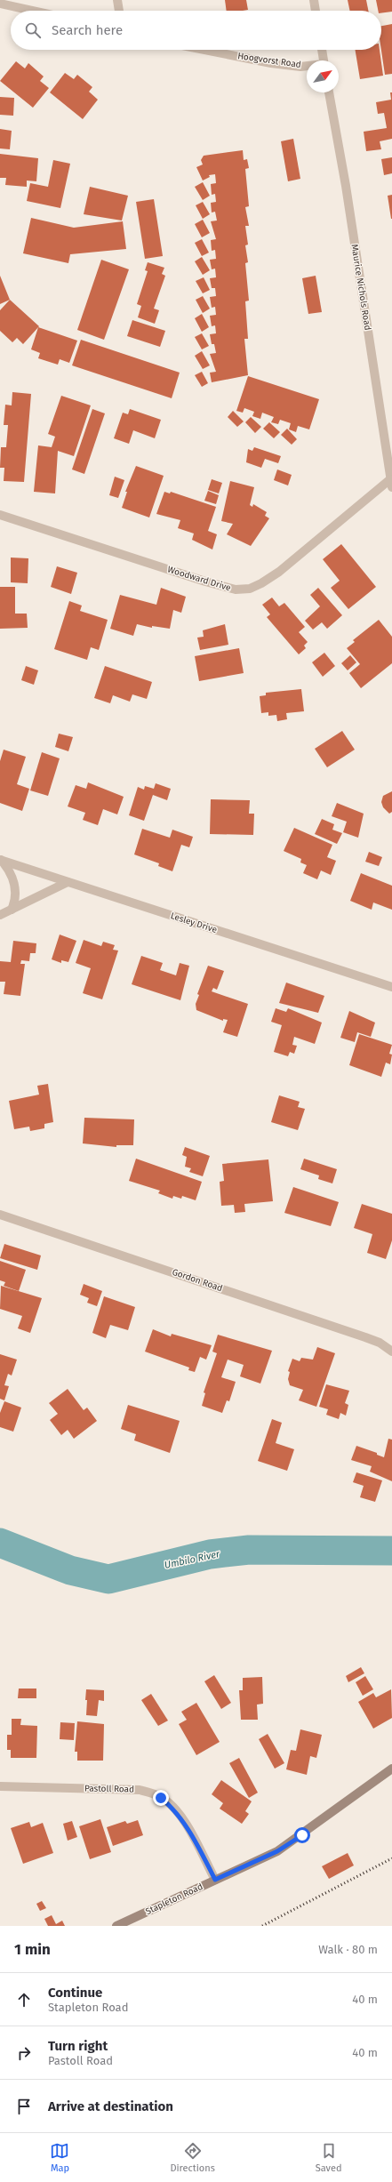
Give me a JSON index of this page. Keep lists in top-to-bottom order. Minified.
{"streets":{"main road":["Stapleton Road"],"street":["Hoogvorst Road","Maurice Nichols Road","Woodward Drive","Lesley Drive","Gordon Road","Pastoll Road"]},"crossings":[["Maurice Nichols Road","Woodward Drive"],["Pastoll Road","Stapleton Road"]],"water":["Umbilo River"],"north":"top right","page":{"search":"Search here","heading":["1 min","Walk · 80 m"],"list":[["Continue","Stapleton Road","40 m"],["Turn right","Pastoll Road","40 m"],"Arrive at destination"],"nav":["Map","Directions","Saved"]}}
